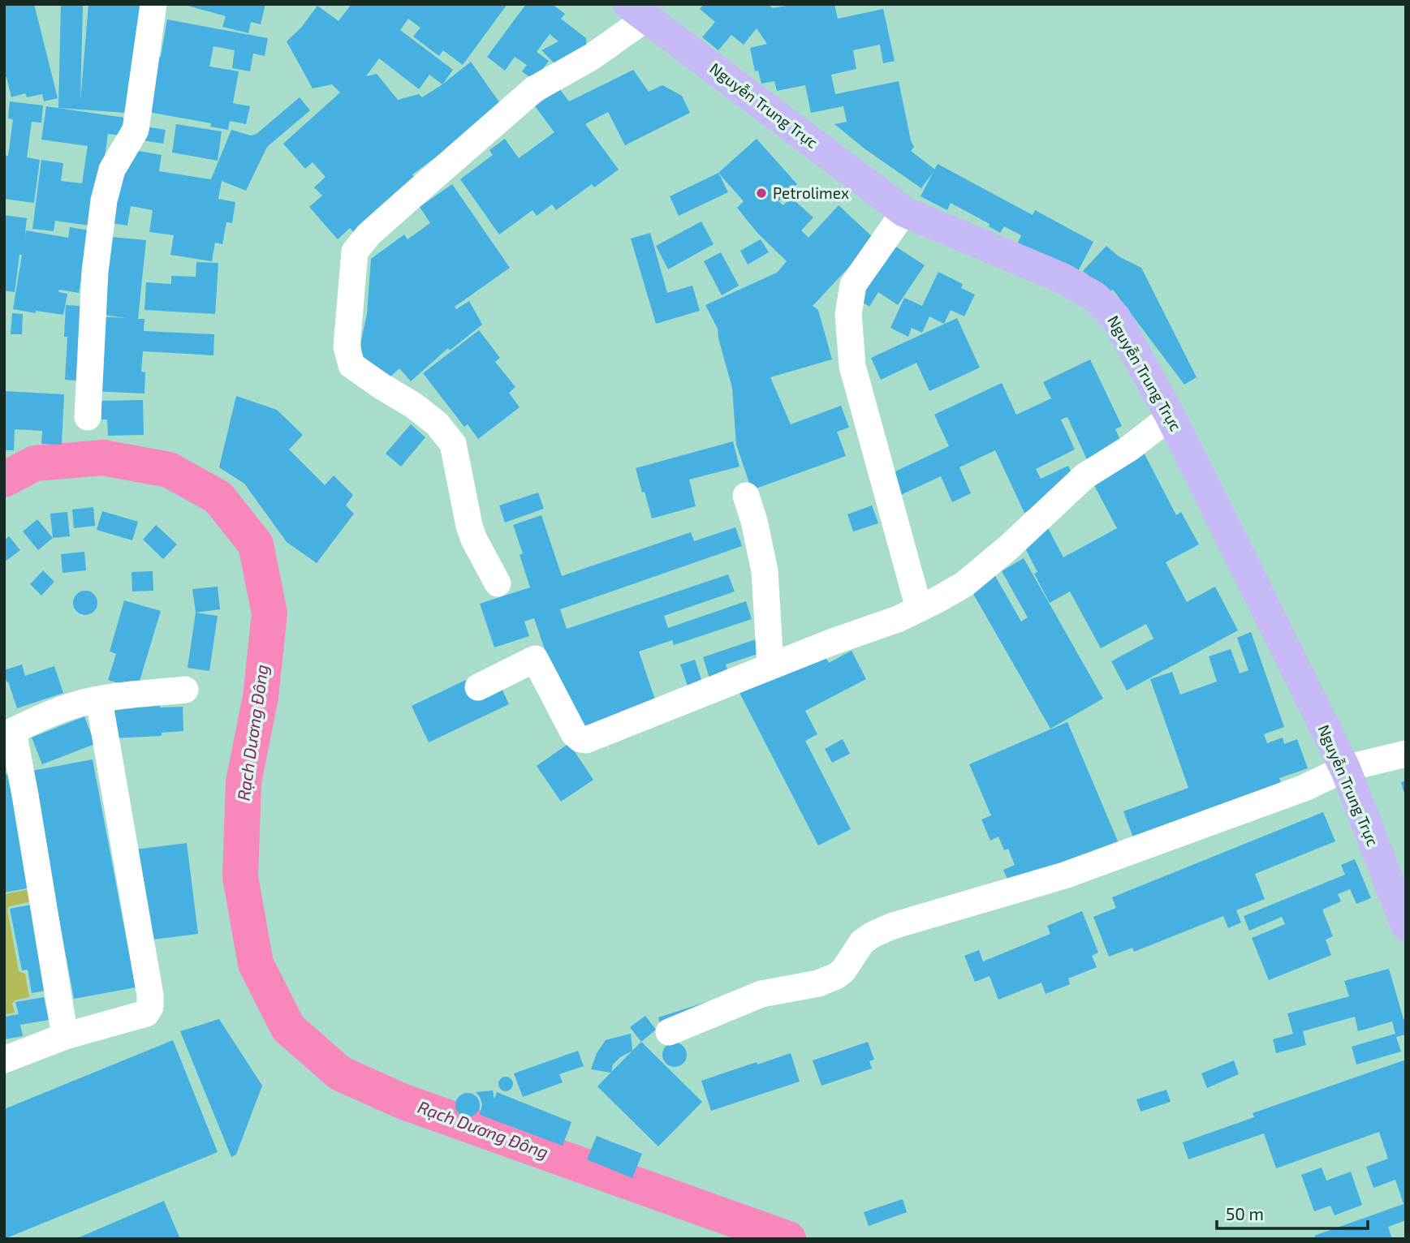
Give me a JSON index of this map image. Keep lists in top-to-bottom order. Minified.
{"streets":{"main road":["Nguyễn Trung Trực"]},"water":["Rạch Dương Đông"],"places":["Petrolimex"],"scale_bar":"50 m"}
